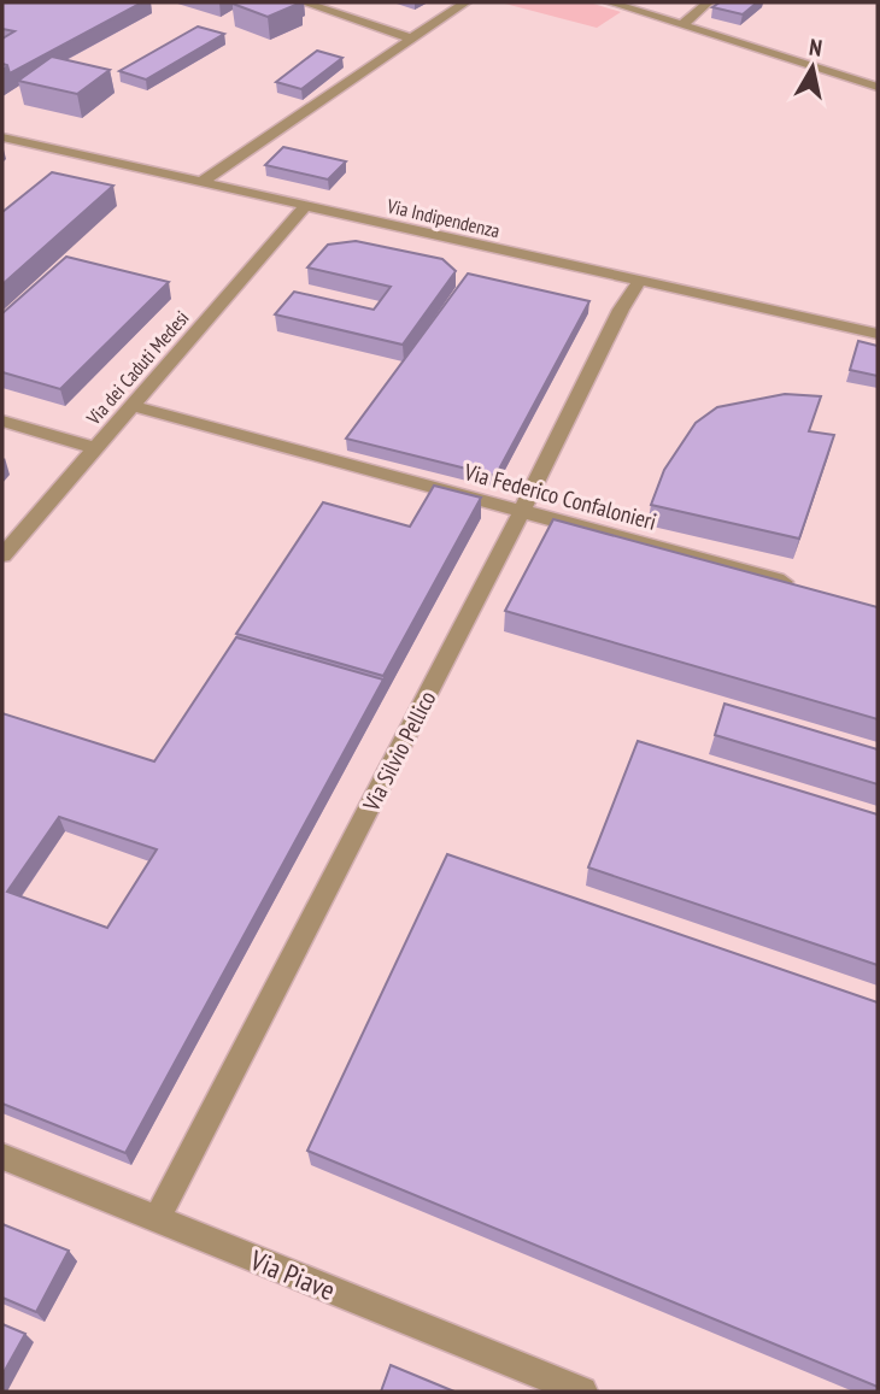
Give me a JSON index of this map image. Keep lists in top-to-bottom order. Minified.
{"streets":{"street":["Via Indipendenza","Via dei Caduti Medesi","Via Federico Confalonieri","Via Silvio Pellico","Via Piave"]},"crossings":[["Via Indipendenza","Via dei Caduti Medesi"],["Via Indipendenza","Via Silvio Pellico"],["Via dei Caduti Medesi","Via Federico Confalonieri"],["Via Federico Confalonieri","Via Silvio Pellico"],["Via Silvio Pellico","Via Piave"]],"north":"top"}
